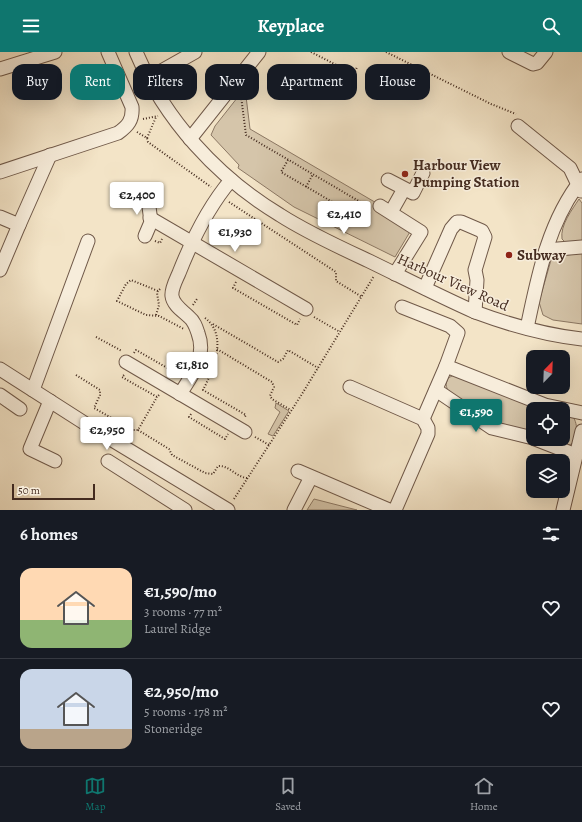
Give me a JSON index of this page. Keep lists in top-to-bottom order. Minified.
{"streets":{"street":["Harbour View Road"]},"places":["Harbour View Pumping Station","Subway"],"scale_bar":"50 m","north":"top right","page":{"header":"Keyplace","chip":["Buy","Rent","Filters","New","Apartment","House"],"price":["€2,400","€2,410","€1,930","€1,810","€1,590","€2,950"],"scale":"50 m","heading":"6 homes","list":[{"name":"€1,590/mo","note":"3 rooms · 77 m² · Laurel Ridge"},{"name":"€2,950/mo","note":"5 rooms · 178 m² · Stoneridge"}],"tabs":["Map","Saved","Home"]}}
